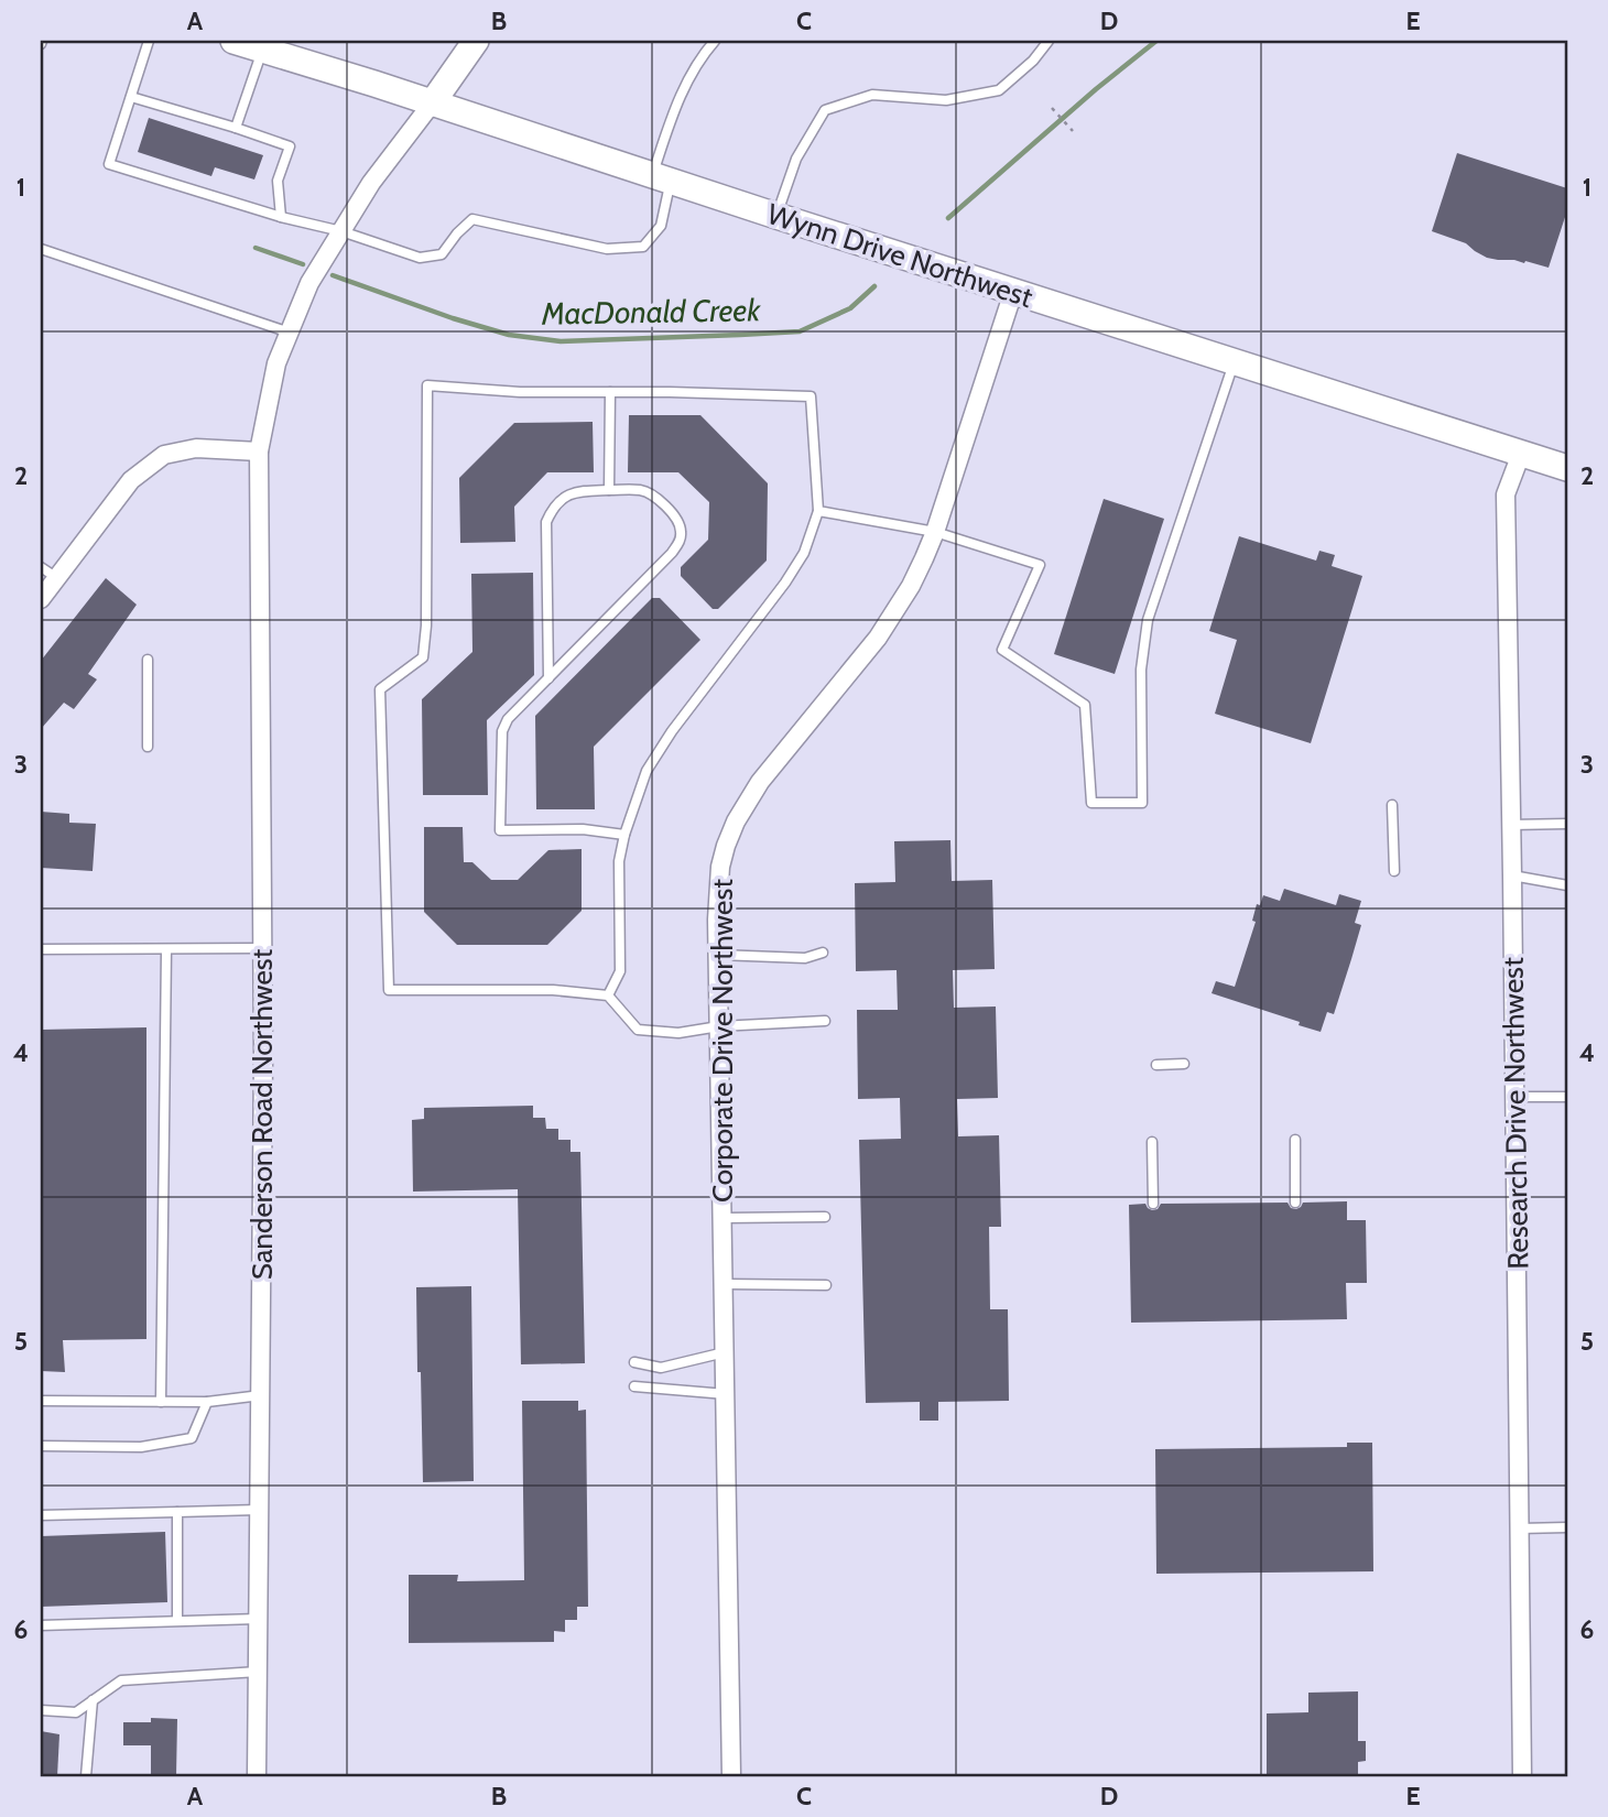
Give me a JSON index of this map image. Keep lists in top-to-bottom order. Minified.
{"streets":{"street":["Wynn Drive Northwest","Corporate Drive Northwest","Research Drive Northwest","Sanderson Road Northwest"]},"crossings":[["Wynn Drive Northwest","Corporate Drive Northwest"],["Wynn Drive Northwest","Research Drive Northwest"],["Wynn Drive Northwest","Sanderson Road Northwest"]],"water":["MacDonald Creek"],"grid":{"columns":["A","B","C","D","E"],"rows":["1","2","3","4","5","6"]}}
